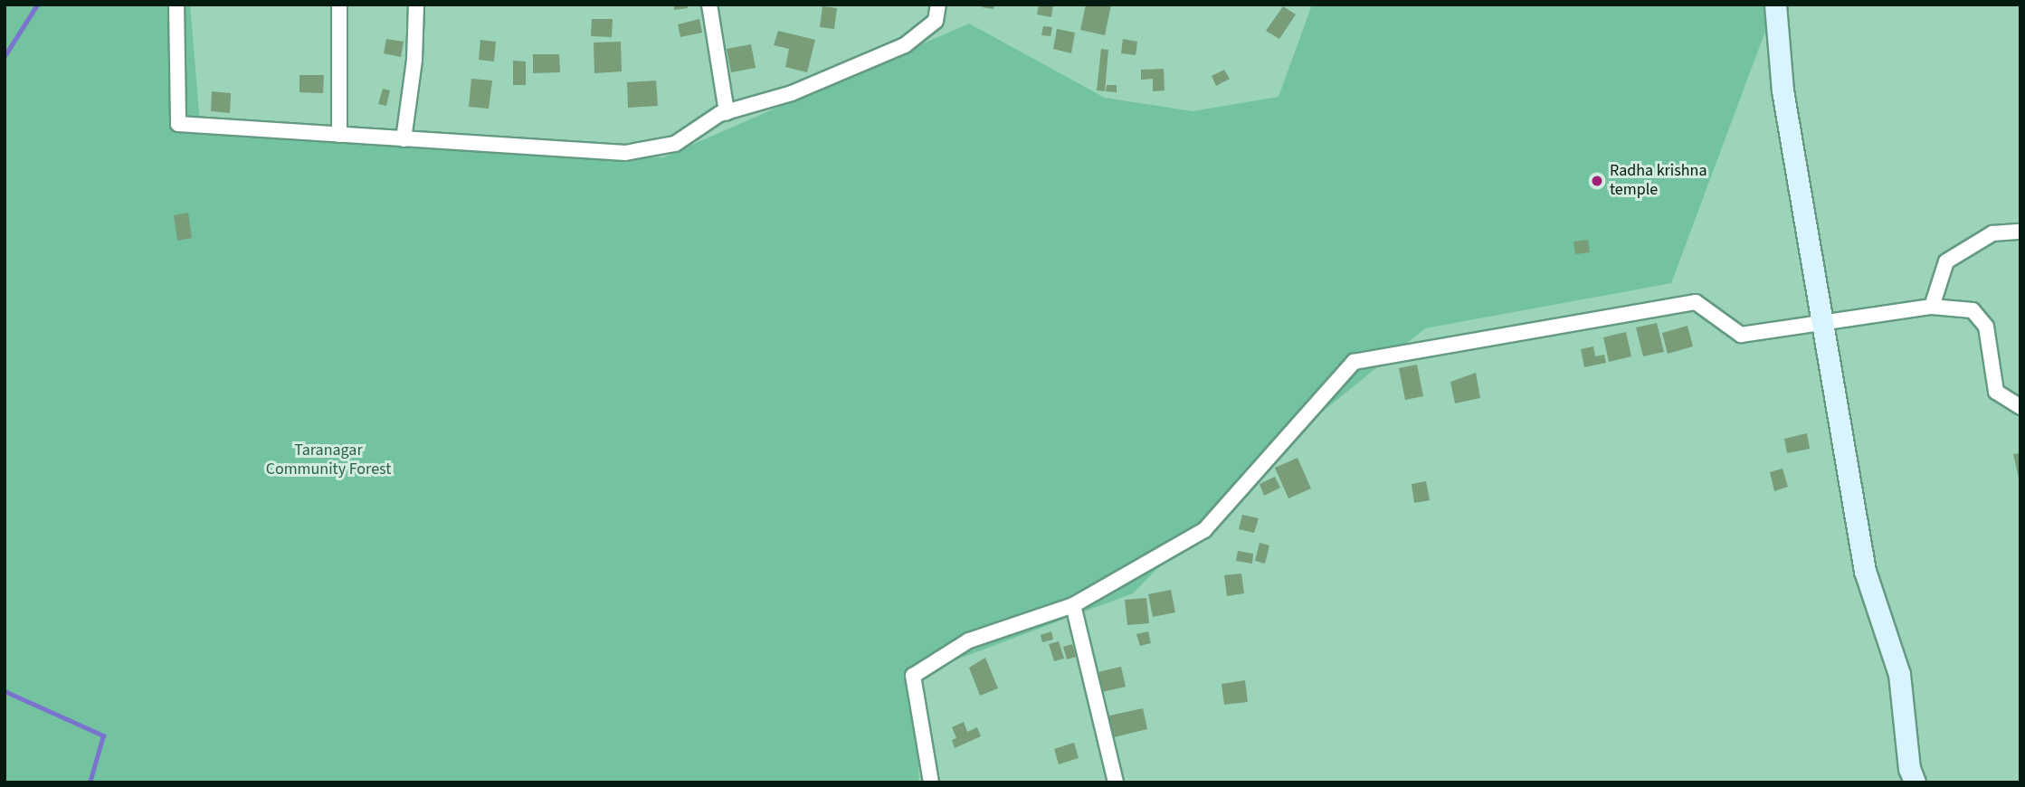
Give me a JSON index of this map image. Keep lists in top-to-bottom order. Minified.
{"parks":["Taranagar Community Forest"],"places":["Radha krishna temple"]}
